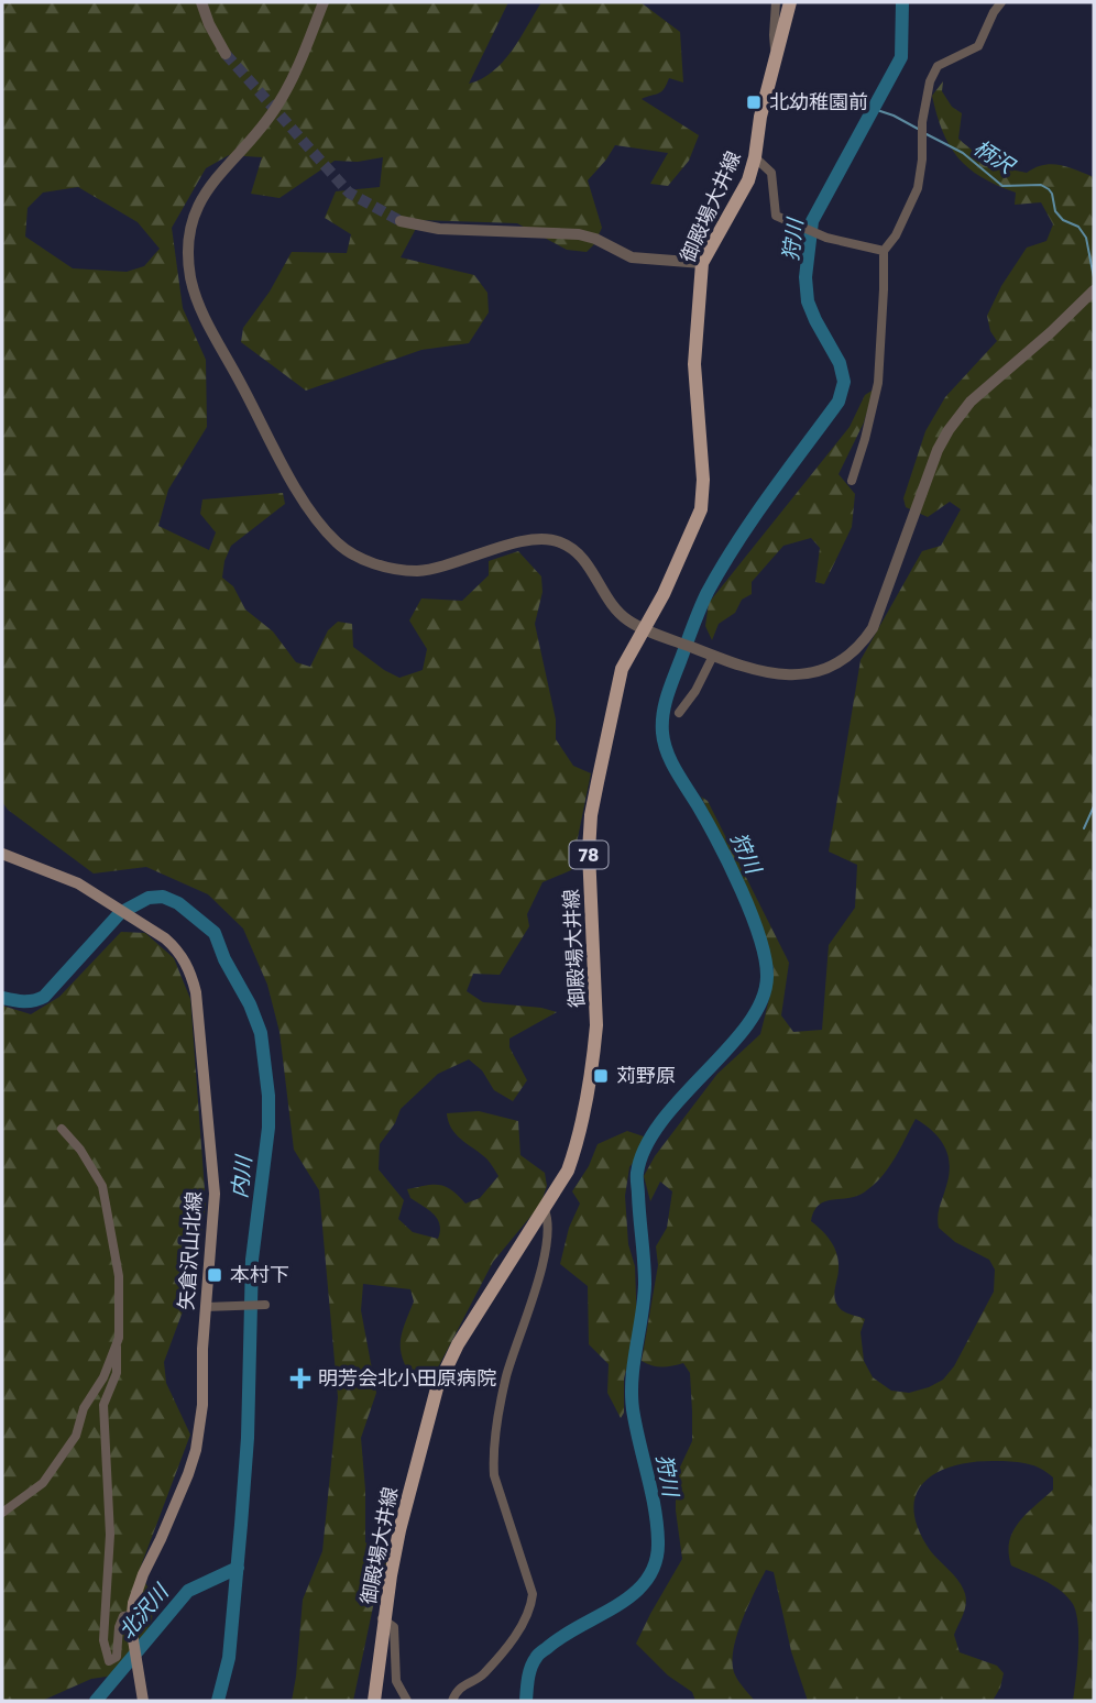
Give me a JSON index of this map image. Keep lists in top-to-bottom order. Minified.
{"streets":{"main road":["御殿場大井線","78","矢倉沢山北線"]},"water":["柄沢","狩川","内川","北沢川"],"places":{"transit":["北幼稚園前","苅野原","本村下"],"health":["明芳会北小田原病院"]}}
